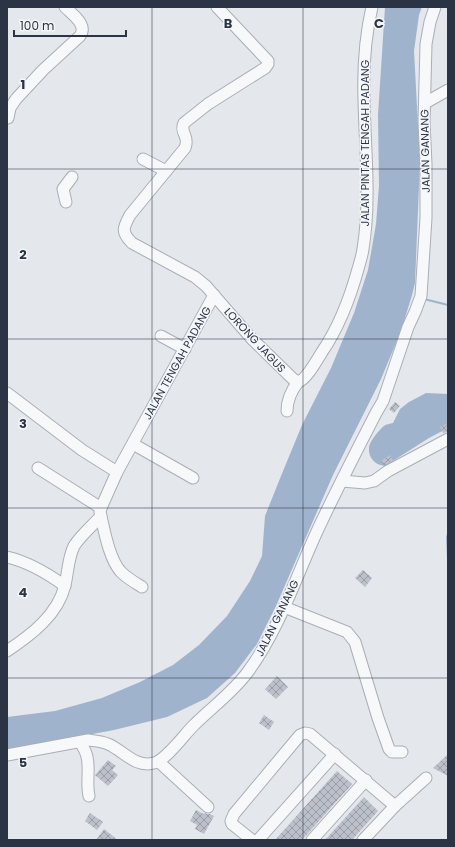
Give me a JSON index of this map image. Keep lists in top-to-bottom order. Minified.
{"streets":{"street":["JALAN PINTAS TENGAH PADANG","JALAN GANANG","LORONG JAGUS","JALAN TENGAH PADANG"]},"crossings":[["JALAN PINTAS TENGAH PADANG","LORONG JAGUS"],["LORONG JAGUS","JALAN TENGAH PADANG"]],"scale_bar":"100 m","grid":{"columns":["B","C"],"rows":["1","2","3","4","5"]}}
